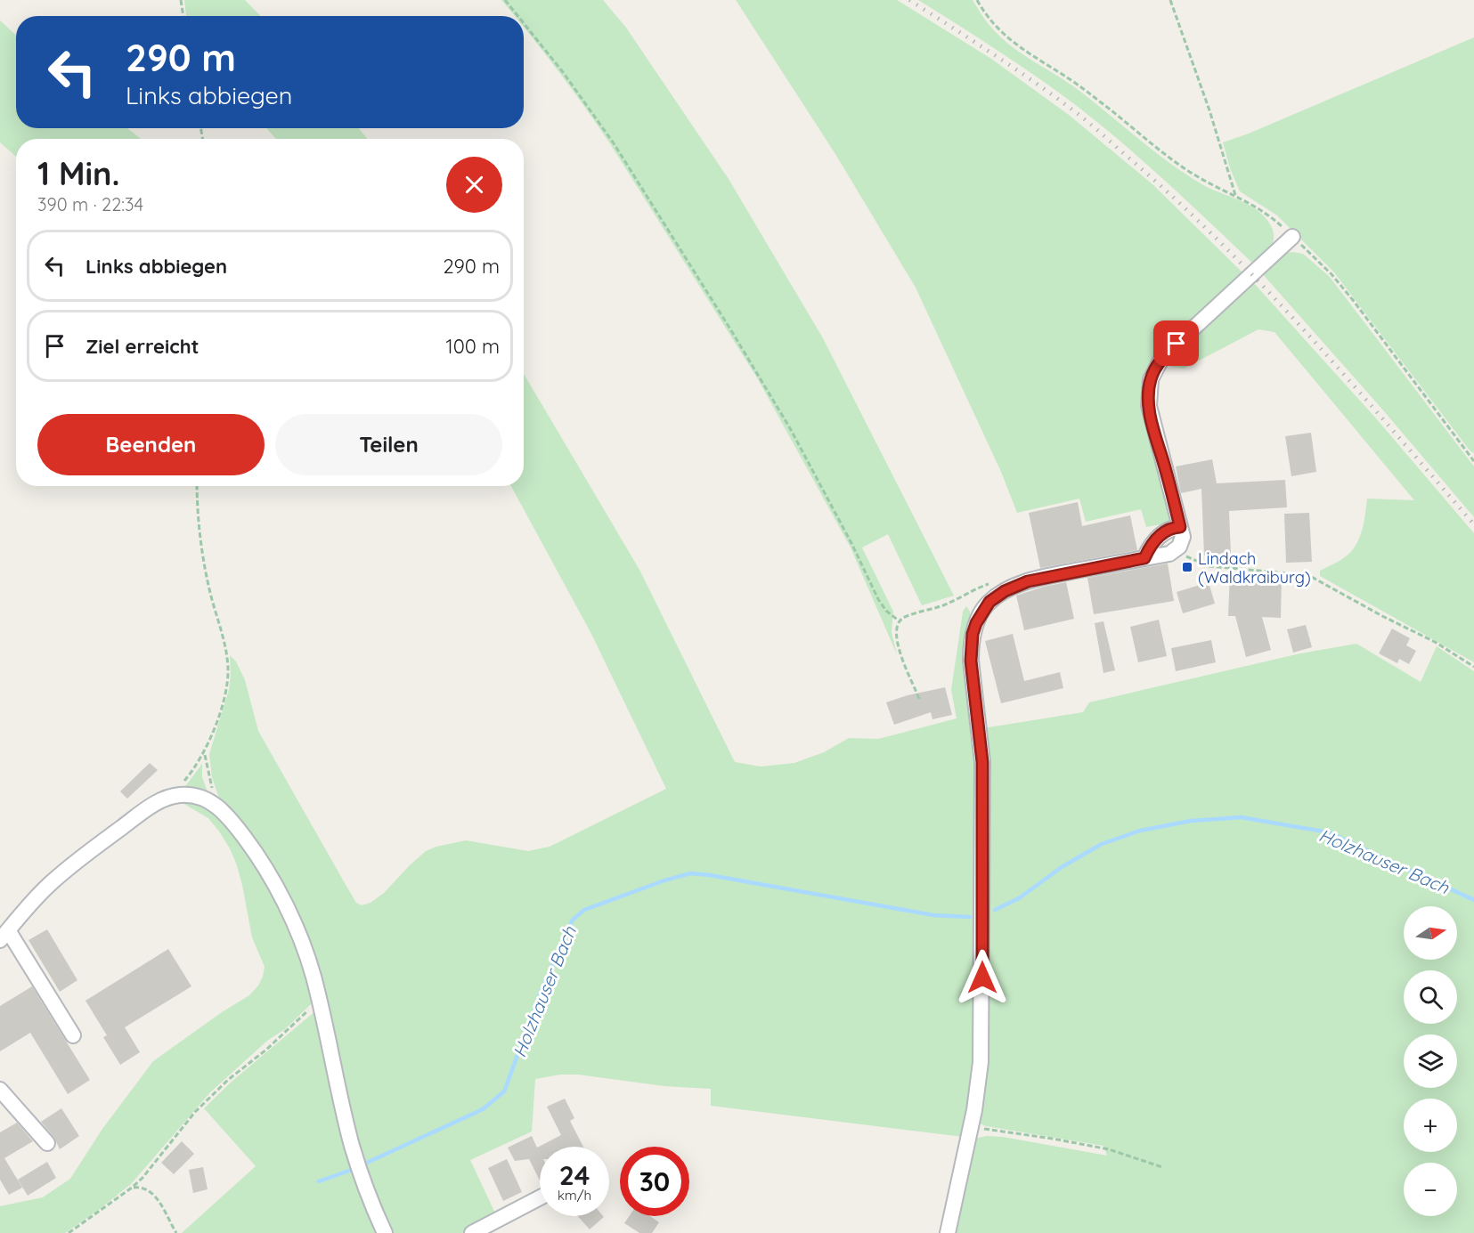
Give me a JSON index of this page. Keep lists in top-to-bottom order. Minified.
{"water":["Holzhauser Bach"],"places":{"transit":["Lindach (Waldkraiburg)"]},"north":"right","page":{"turn":["290 m","Links abbiegen"],"heading":["1 Min.","390 m · 22:34"],"list":[{"name":"Links abbiegen","value":"290 m"},{"name":"Ziel erreicht","value":"100 m"}],"buttons":["Beenden","Teilen"],"map_buttons":["+","−"],"speed":"24 km/h","limit":"30"}}
